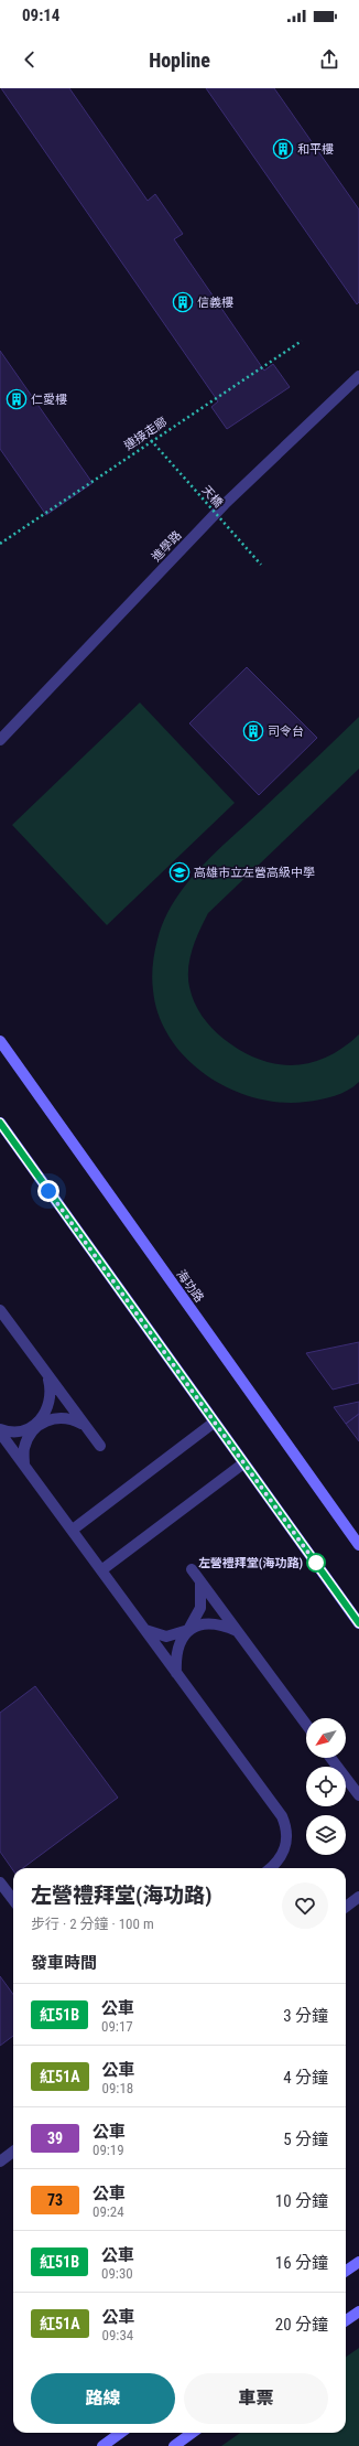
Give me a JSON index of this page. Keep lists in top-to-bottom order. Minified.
{"streets":{"street":["進學路","海功路"],"path":["連接走廊","天橋"]},"crossings":[["連接走廊","天橋"]],"places":{"building":["和平樓","信義樓","仁愛樓","司令台"],"school or university":["高雄市立左營高級中學"],"other":["左營禮拜堂(海功路)"]},"lines":["bus line 紅51B"],"north":"bottom left","page":{"status":"09:14","header":"Hopline","heading":[["左營禮拜堂(海功路)","步行 · 2 分鐘 · 100 m"],"發車時間"],"list":[{"mark":"紅51B","name":"公車","note":"09:17","value":"3 分鐘"},{"mark":"紅51A","name":"公車","note":"09:18","value":"4 分鐘"},{"mark":"39","name":"公車","note":"09:19","value":"5 分鐘"},{"mark":"73","name":"公車","note":"09:24","value":"10 分鐘"},{"mark":"紅51B","name":"公車","note":"09:30","value":"16 分鐘"},{"mark":"紅51A","name":"公車","note":"09:34","value":"20 分鐘"}],"buttons":["路線","車票"]}}
